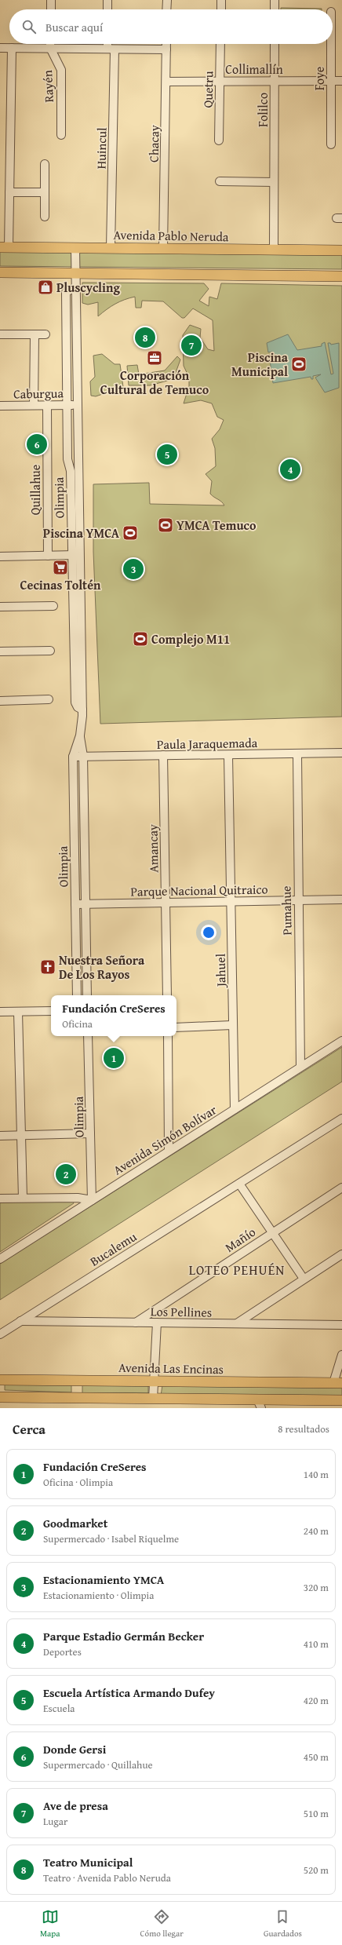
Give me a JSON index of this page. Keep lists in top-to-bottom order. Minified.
{"streets":{"main road":["Avenida Pablo Neruda","Avenida Las Encinas"],"street":["Collimallín","Foye","Rayén","Quetru","Folilco","Chacay","Huincul","Caburgua","Quillahue","Olimpia","Paula Jaraquemada","Amancay","Parque Nacional Quitraico","Pumahue","Jahuel","Avenida Simón Bolívar","Mañío","Bucalemu","Los Pellines"]},"crossings":[["Collimallín","Foye"],["Collimallín","Quetru"],["Collimallín","Folilco"],["Collimallín","Chacay"],["Folilco","Avenida Pablo Neruda"],["Chacay","Avenida Pablo Neruda"],["Huincul","Avenida Pablo Neruda"],["Avenida Pablo Neruda","Olimpia"],["Caburgua","Quillahue"],["Caburgua","Olimpia"],["Olimpia","Paula Jaraquemada"],["Olimpia","Parque Nacional Quitraico"],["Olimpia","Avenida Simón Bolívar"],["Paula Jaraquemada","Amancay"],["Paula Jaraquemada","Pumahue"],["Paula Jaraquemada","Jahuel"],["Amancay","Parque Nacional Quitraico"],["Parque Nacional Quitraico","Pumahue"],["Parque Nacional Quitraico","Jahuel"],["Pumahue","Avenida Simón Bolívar"],["Jahuel","Avenida Simón Bolívar"],["Mañío","Los Pellines"],["Bucalemu","Los Pellines"]],"districts":["LOTEO PEHUÉN"],"places":{"shop":["Pluscycling"],"office":["Corporación Cultural de Temuco"],"sports":["Piscina Municipal","YMCA Temuco","Piscina YMCA","Complejo M11"],"supermarket":["Cecinas Toltén"],"church":["Nuestra Señora De Los Rayos"]},"page":{"search":"Buscar aquí","pins":["8","7","6","5","4","3","1","2"],"popup":["Fundación CreSeres","Oficina"],"heading":["Cerca","8 resultados"],"list":[{"mark":"1","name":"Fundación CreSeres","note":"Oficina · Olimpia","value":"140 m"},{"mark":"2","name":"Goodmarket","note":"Supermercado · Isabel Riquelme","value":"240 m"},{"mark":"3","name":"Estacionamiento YMCA","note":"Estacionamiento · Olimpia","value":"320 m"},{"mark":"4","name":"Parque Estadio Germán Becker","note":"Deportes","value":"410 m"},{"mark":"5","name":"Escuela Artística Armando Dufey","note":"Escuela","value":"420 m"},{"mark":"6","name":"Donde Gersi","note":"Supermercado · Quillahue","value":"450 m"},{"mark":"7","name":"Ave de presa","note":"Lugar","value":"510 m"},{"mark":"8","name":"Teatro Municipal","note":"Teatro · Avenida Pablo Neruda","value":"520 m"}],"nav":["Mapa","Cómo llegar","Guardados"]}}
